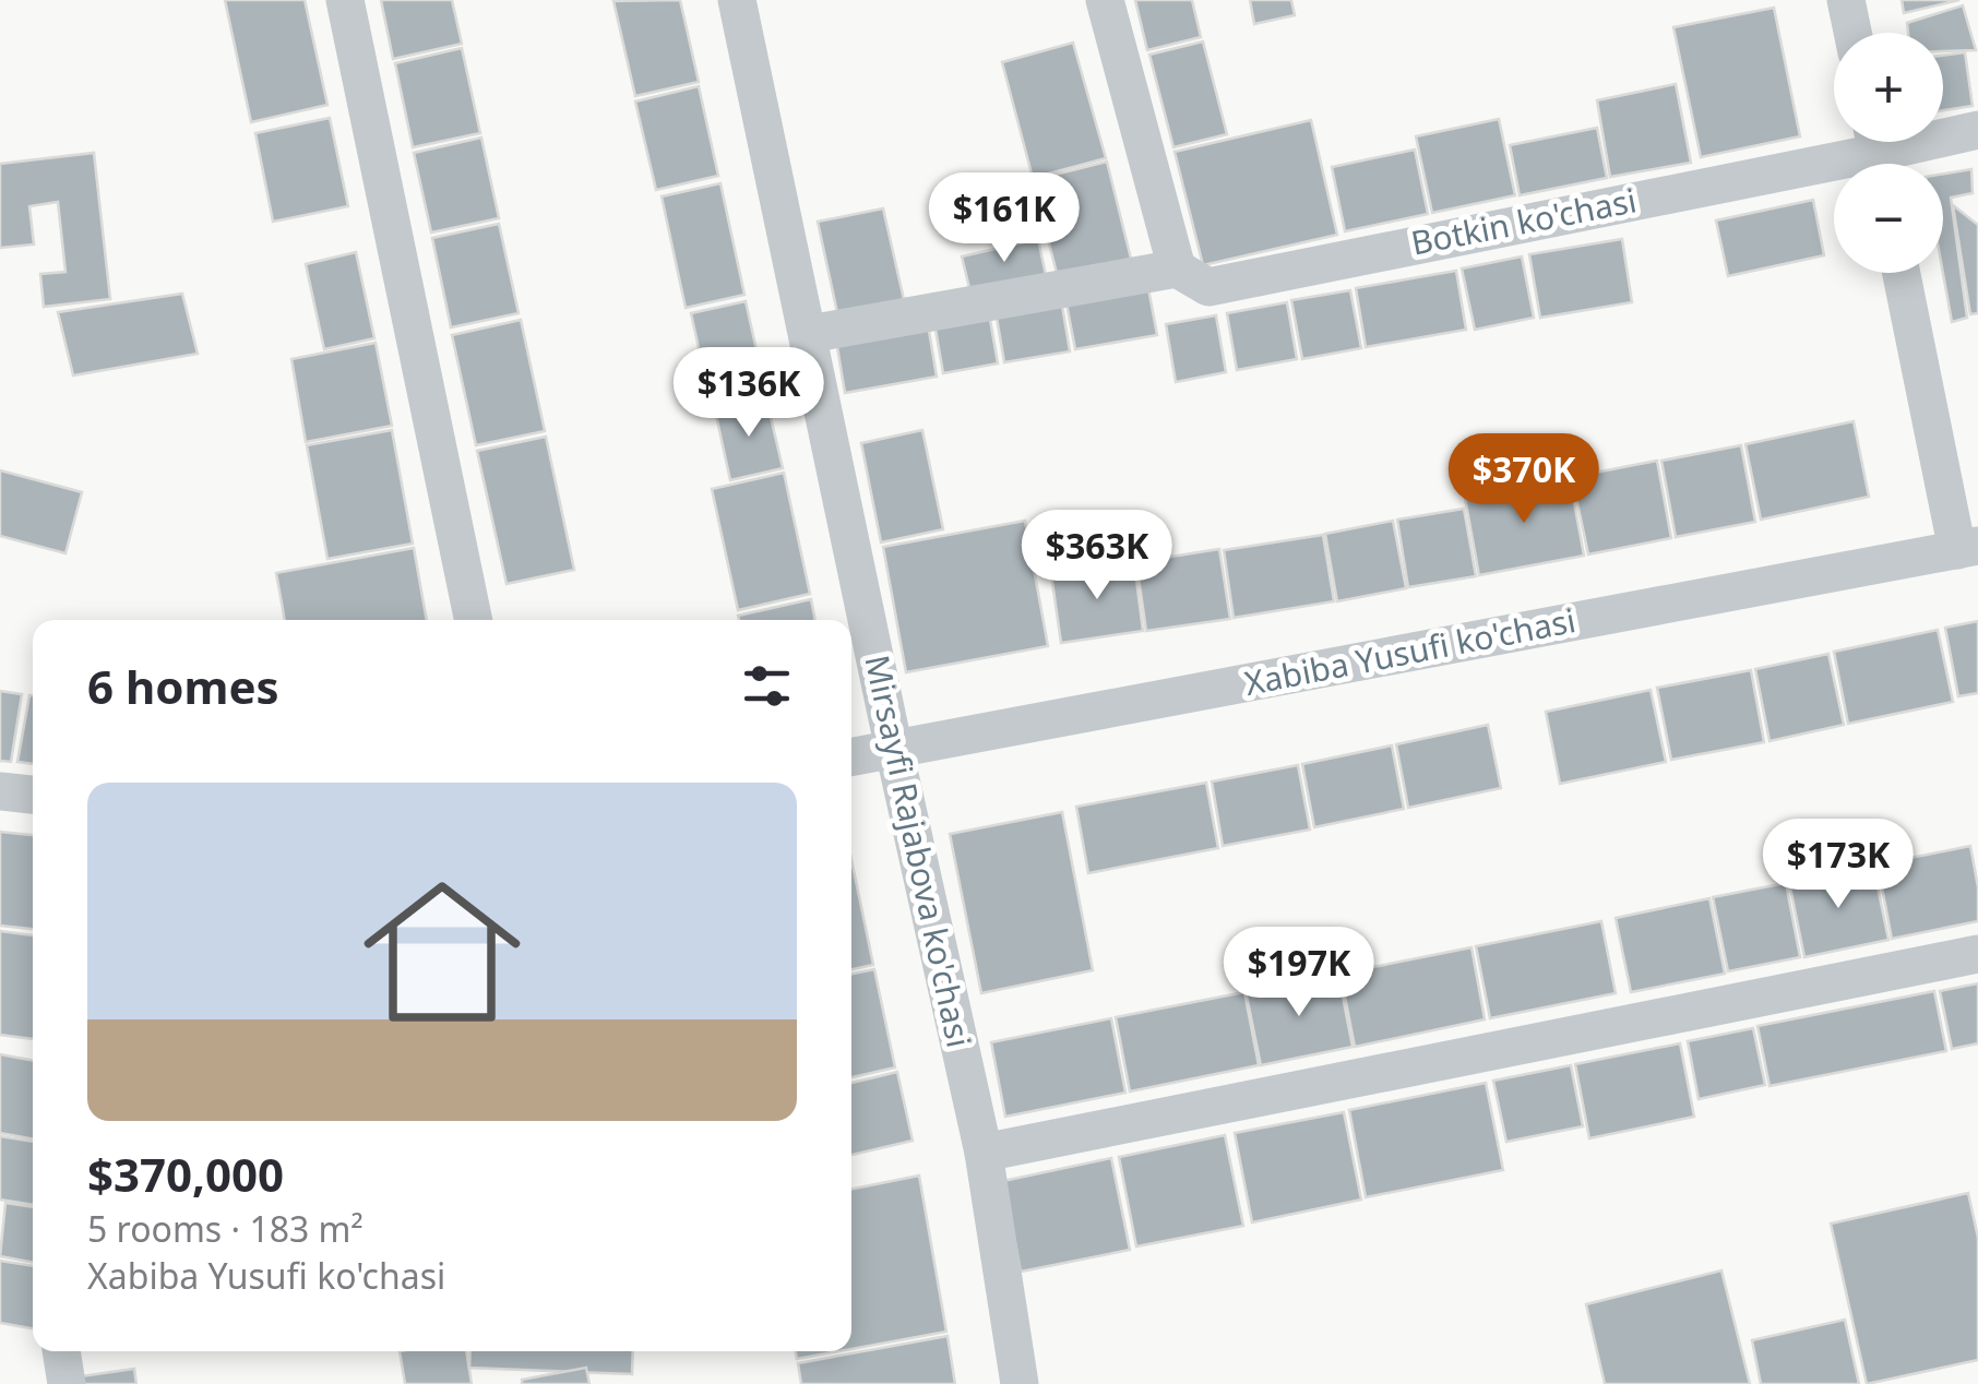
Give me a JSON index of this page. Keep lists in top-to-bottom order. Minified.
{"streets":{"street":["Botkin ko'chasi","Xabiba Yusufi ko'chasi","Mirsayfi Rajabova ko'chasi"]},"crossings":[["Botkin ko'chasi","Mirsayfi Rajabova ko'chasi"],["Xabiba Yusufi ko'chasi","Mirsayfi Rajabova ko'chasi"]],"page":{"map_buttons":["+","−"],"price":["$161K","$136K","$370K","$363K","$173K","$197K"],"heading":"6 homes","list":[{"name":"$370,000","note":"5 rooms · 183 m² · Xabiba Yusufi ko'chasi"}]}}
